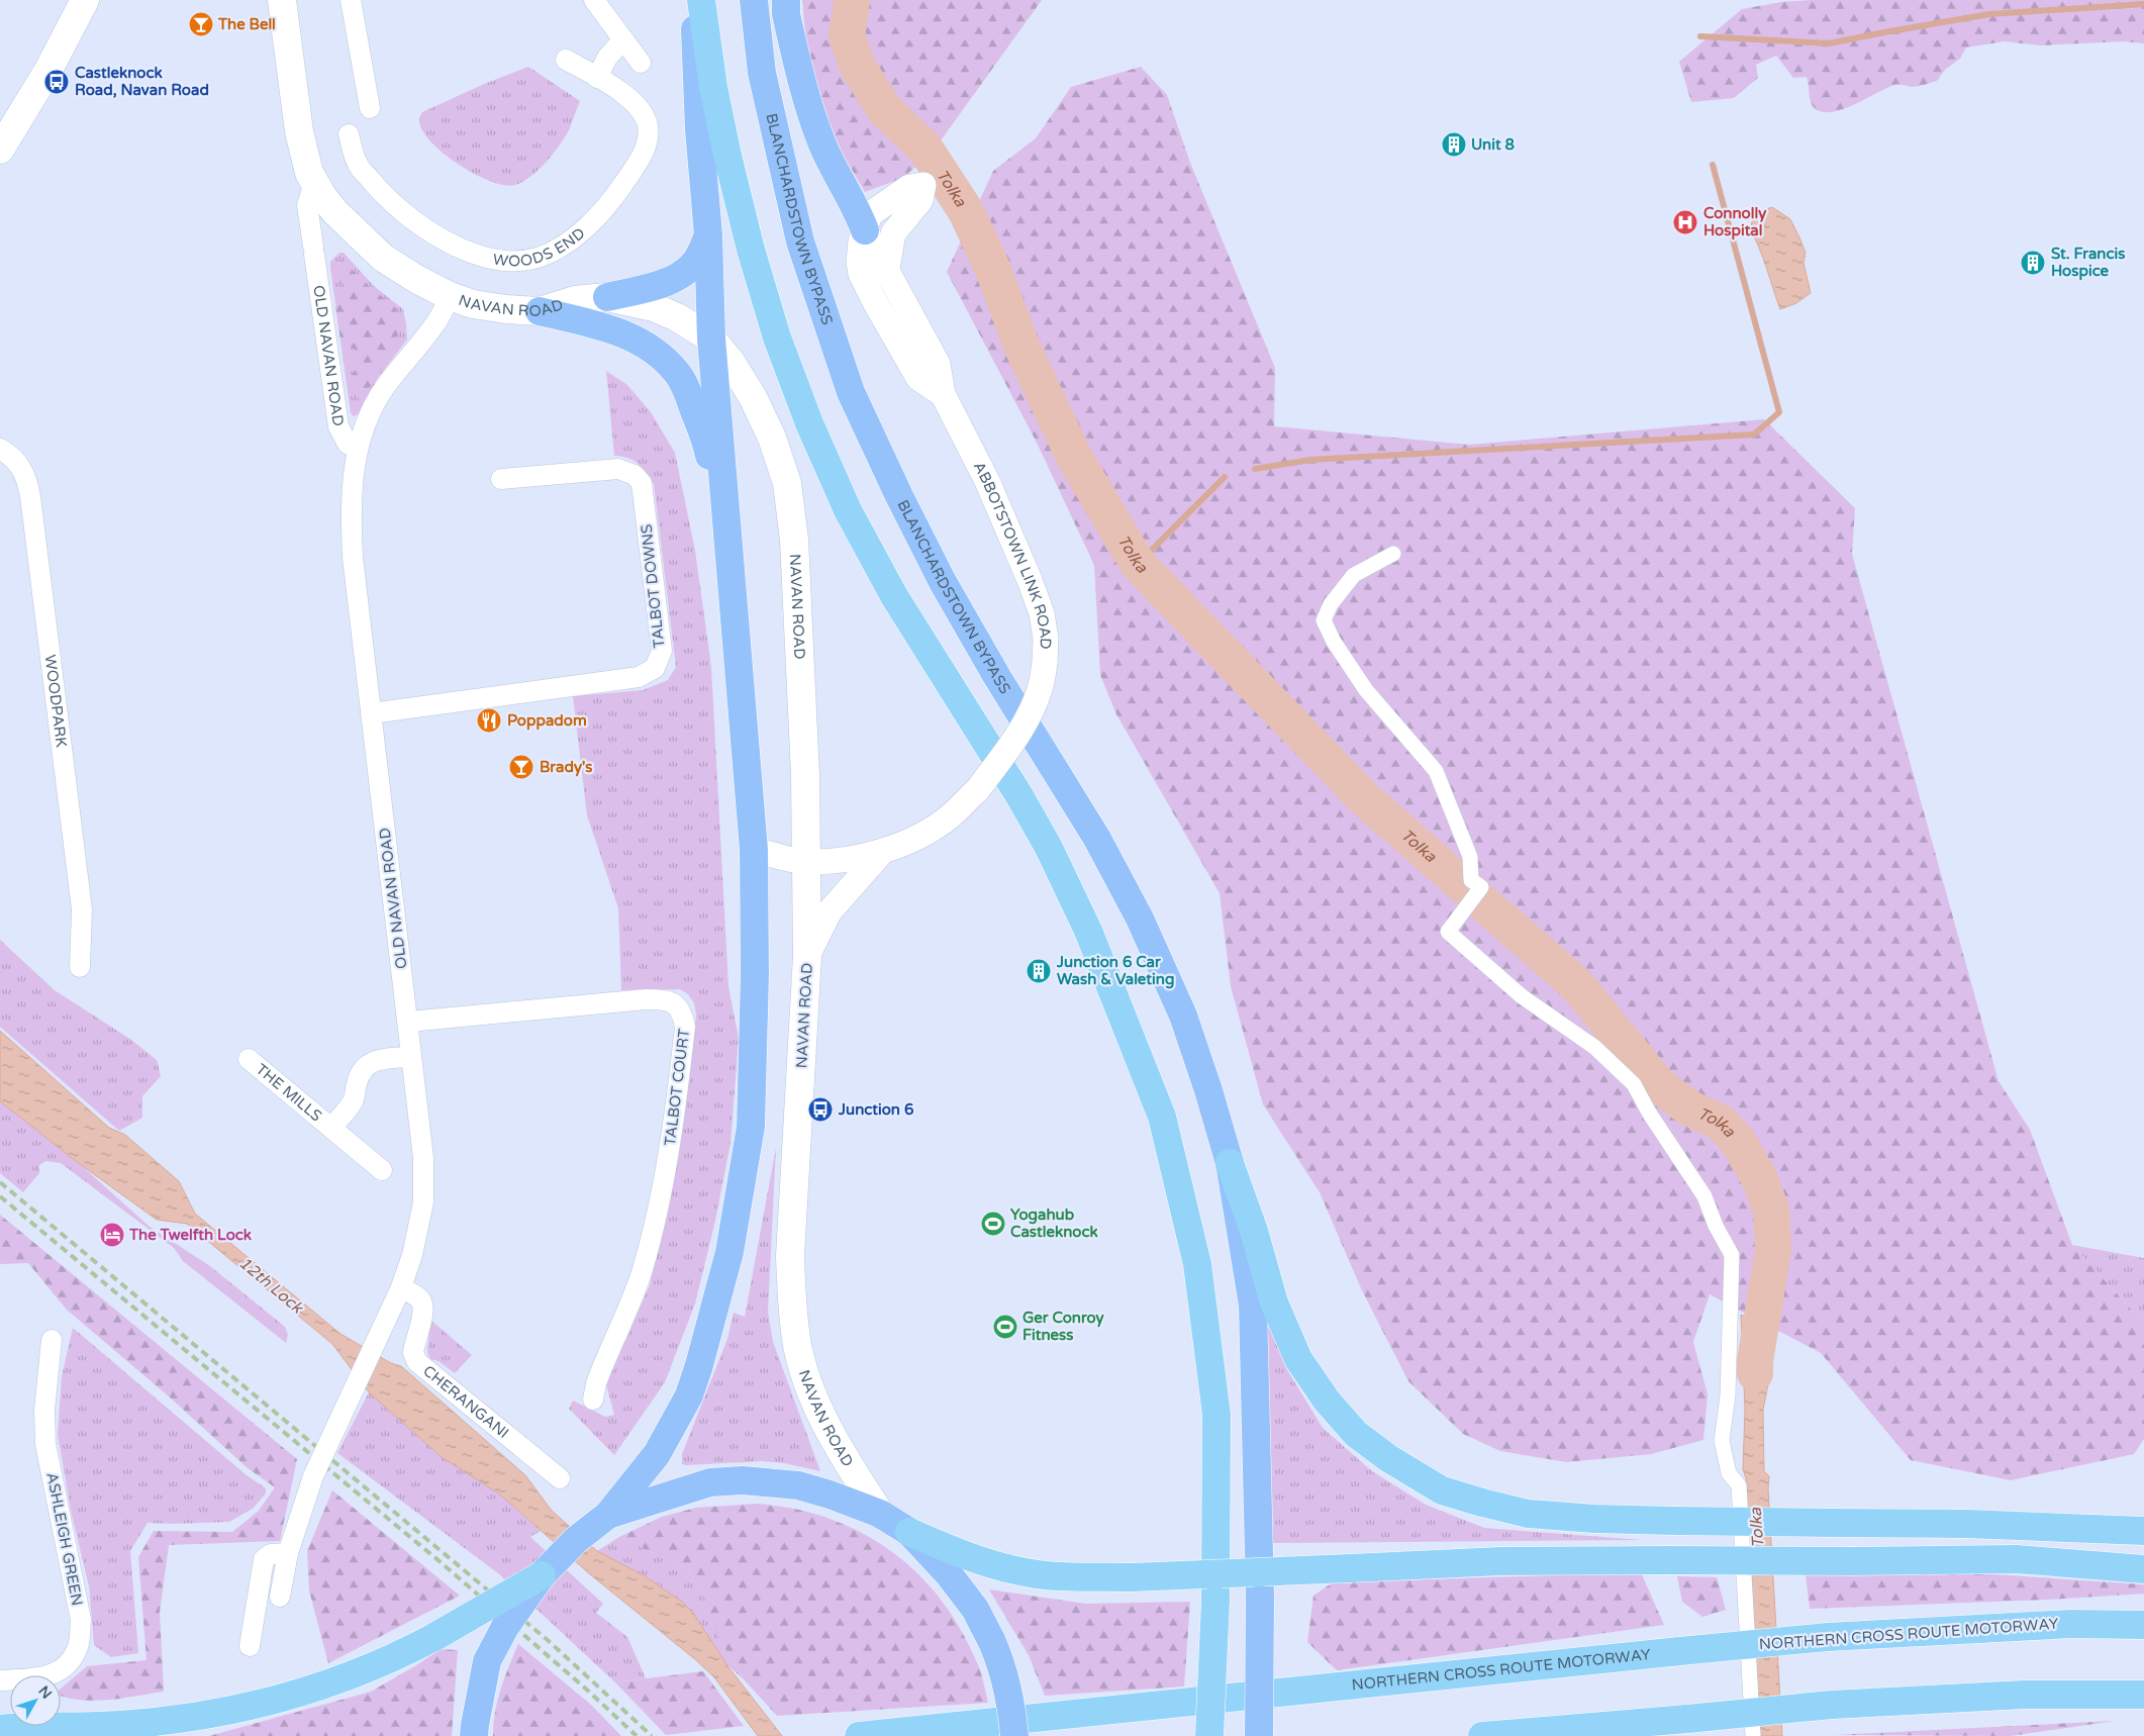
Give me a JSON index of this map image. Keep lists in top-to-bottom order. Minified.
{"streets":{"highway":["BLANCHARDSTOWN BYPASS","NORTHERN CROSS ROUTE MOTORWAY"],"main road":["NAVAN ROAD"],"street":["WOODS END","OLD NAVAN ROAD","ABBOTSTOWN LINK ROAD","TALBOT DOWNS","WOODPARK","TALBOT COURT","THE MILLS","CHERANGANI","ASHLEIGH GREEN"]},"crossings":[["NAVAN ROAD","OLD NAVAN ROAD"],["NAVAN ROAD","ABBOTSTOWN LINK ROAD"],["OLD NAVAN ROAD","TALBOT DOWNS"],["OLD NAVAN ROAD","TALBOT COURT"],["OLD NAVAN ROAD","THE MILLS"],["OLD NAVAN ROAD","CHERANGANI"]],"water":["Tolka","12th Lock"],"places":{"bar":["The Bell","Brady's"],"bus stop":["Castleknock Road, Navan Road","Junction 6"],"building":["Unit 8","St. Francis Hospice","Junction 6 Car Wash & Valeting"],"hospital":["Connolly Hospital"],"restaurant":["Poppadom"],"sports":["Yogahub Castleknock","Ger Conroy Fitness"],"hotel":["The Twelfth Lock"]},"north":"top right"}
